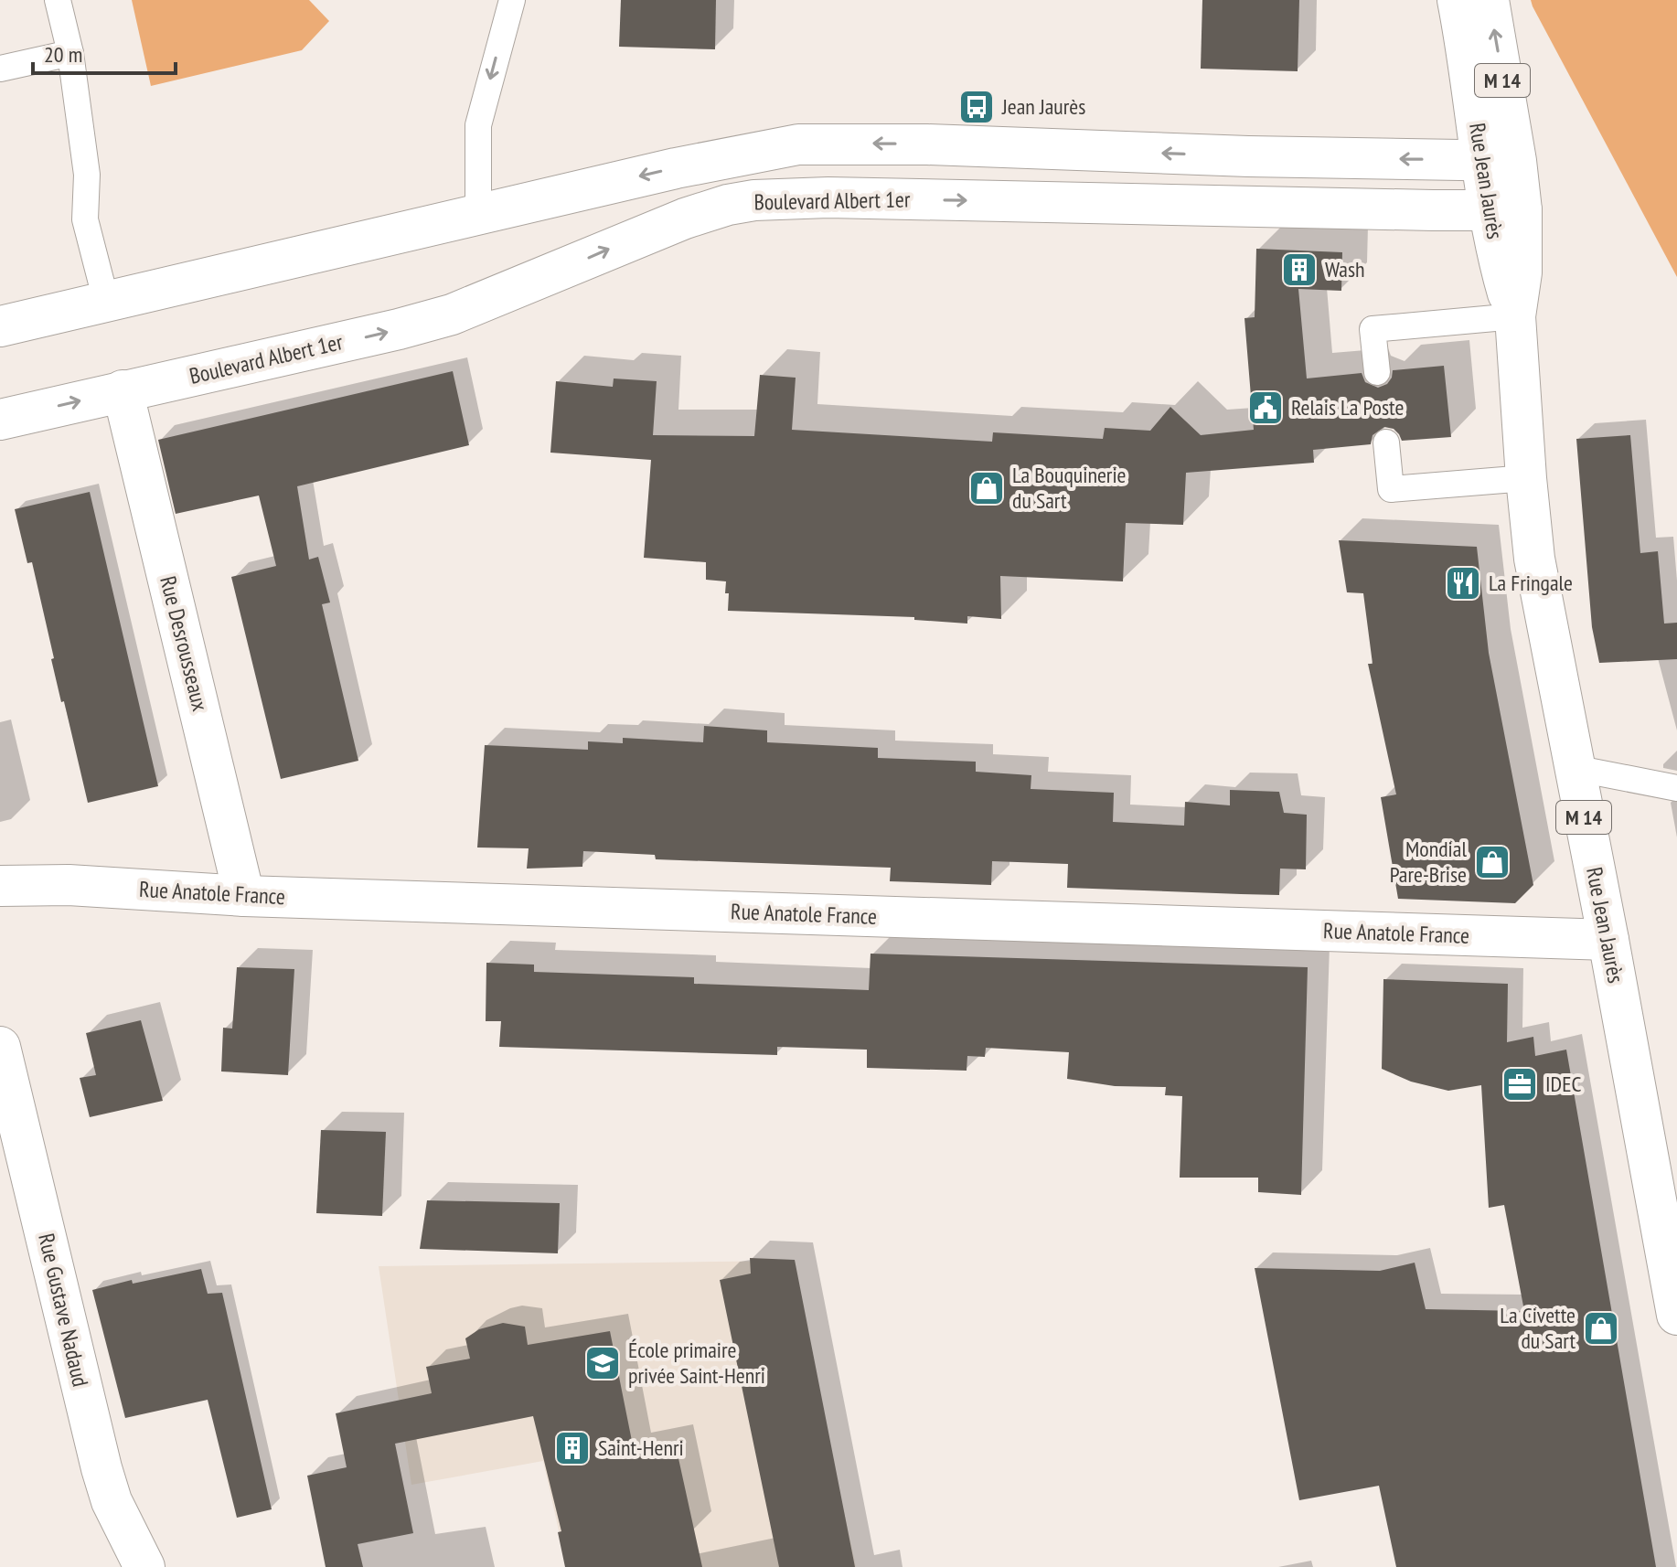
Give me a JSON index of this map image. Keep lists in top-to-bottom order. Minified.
{"streets":{"street":["M 14","Rue Jean Jaurès","Boulevard Albert 1er","Rue Desrousseaux","Rue Anatole France","Rue Gustave Nadaud"]},"crossings":[["Rue Jean Jaurès","Boulevard Albert 1er"],["Rue Jean Jaurès","Rue Anatole France"],["Boulevard Albert 1er","Rue Desrousseaux"],["Rue Desrousseaux","Rue Anatole France"]],"places":{"bus stop":["Jean Jaurès"],"building":["Wash","Saint-Henri"],"public building":["Relais La Poste"],"shop":["La Bouquinerie du Sart","Mondial Pare-Brise","La Civette du Sart"],"restaurant":["La Fringale"],"office":["IDEC"],"school or university":["École primaire privée Saint-Henri"]},"scale_bar":"20 m"}
